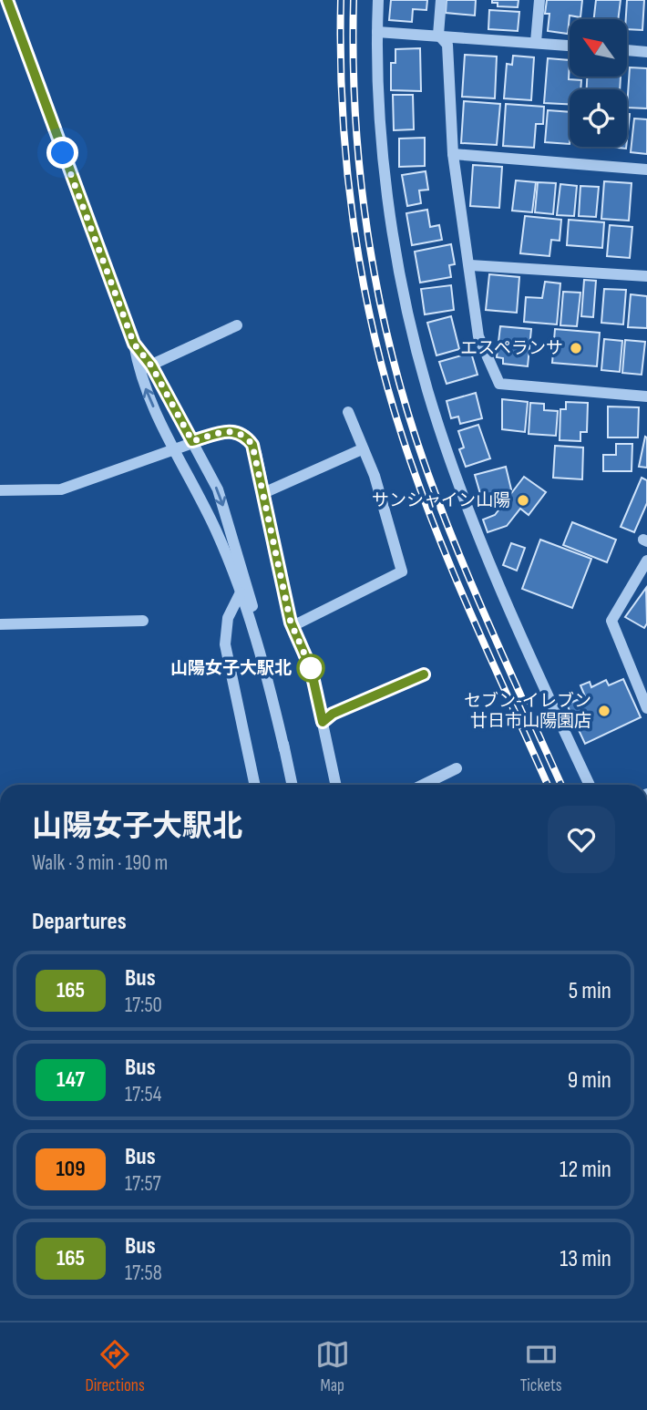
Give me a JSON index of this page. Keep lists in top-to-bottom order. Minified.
{"places":["エスペランサ","サンシャイン山陽","山陽女子大駅北","セブン-イレブン 廿日市山陽園店"],"lines":["bus line 165"],"north":"top left","page":{"heading":[["山陽女子大駅北","Walk · 3 min · 190 m"],"Departures"],"list":[{"mark":"165","name":"Bus","note":"17:50","value":"5 min"},{"mark":"147","name":"Bus","note":"17:54","value":"9 min"},{"mark":"109","name":"Bus","note":"17:57","value":"12 min"},{"mark":"165","name":"Bus","note":"17:58","value":"13 min"}],"tabs":["Directions","Map","Tickets"]}}
